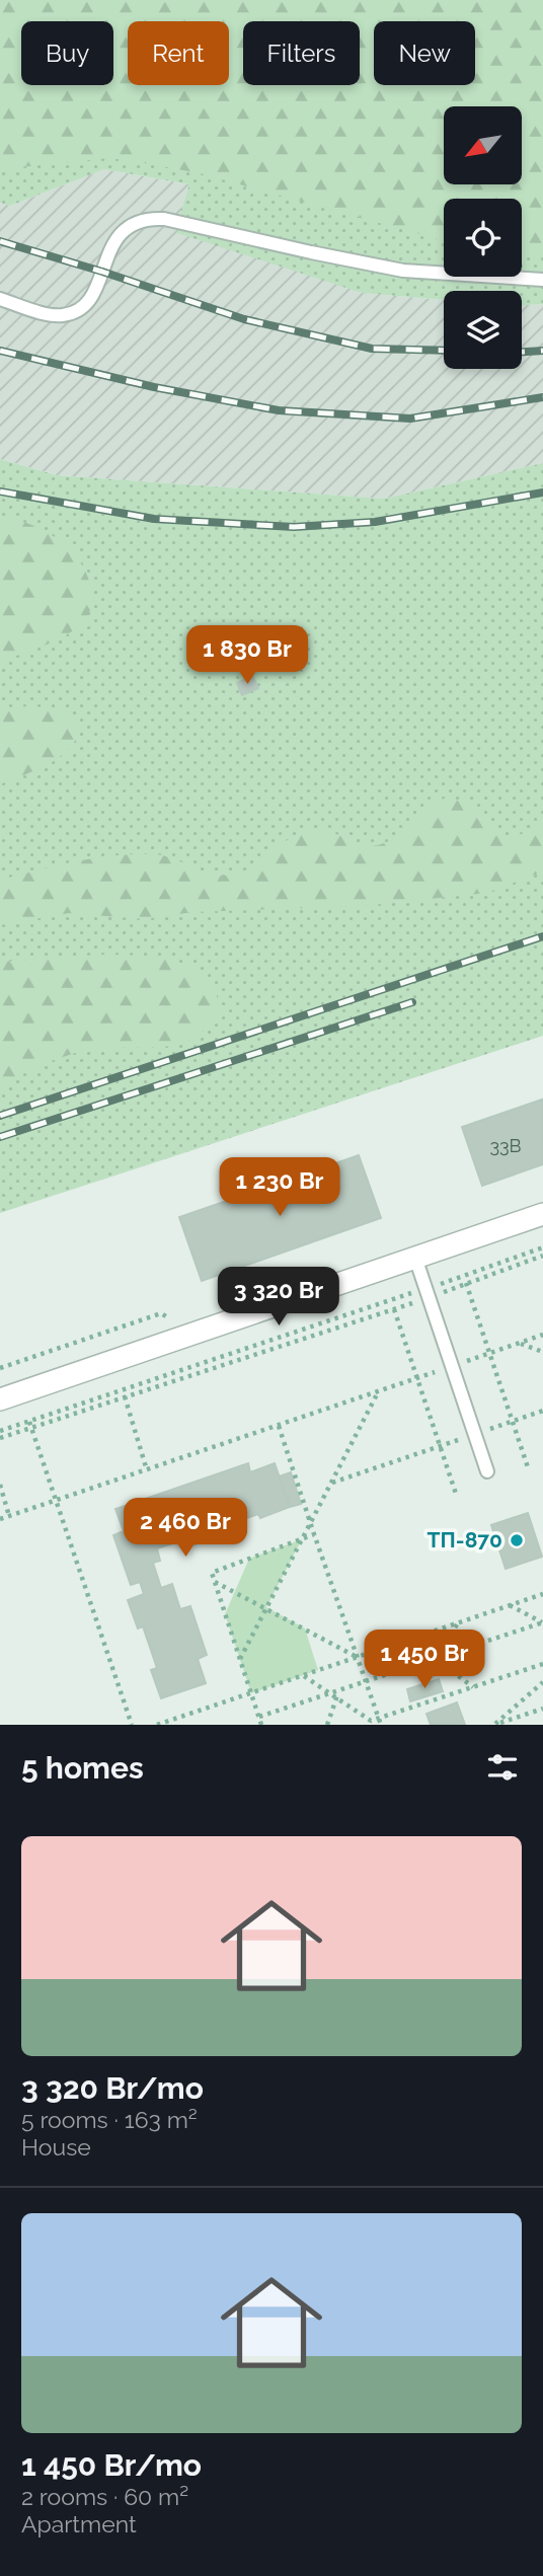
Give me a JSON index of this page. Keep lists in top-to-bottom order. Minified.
{"places":["ТП-870"],"house_numbers":["33В"],"north":"bottom left","page":{"chip":["Buy","Rent","Filters","New"],"price":["1 830 Br","1 230 Br","3 320 Br","2 460 Br","1 450 Br"],"heading":"5 homes","list":[{"name":"3 320 Br/mo","note":"5 rooms · 163 m² · House"},{"name":"1 450 Br/mo","note":"2 rooms · 60 m² · Apartment"}]}}
